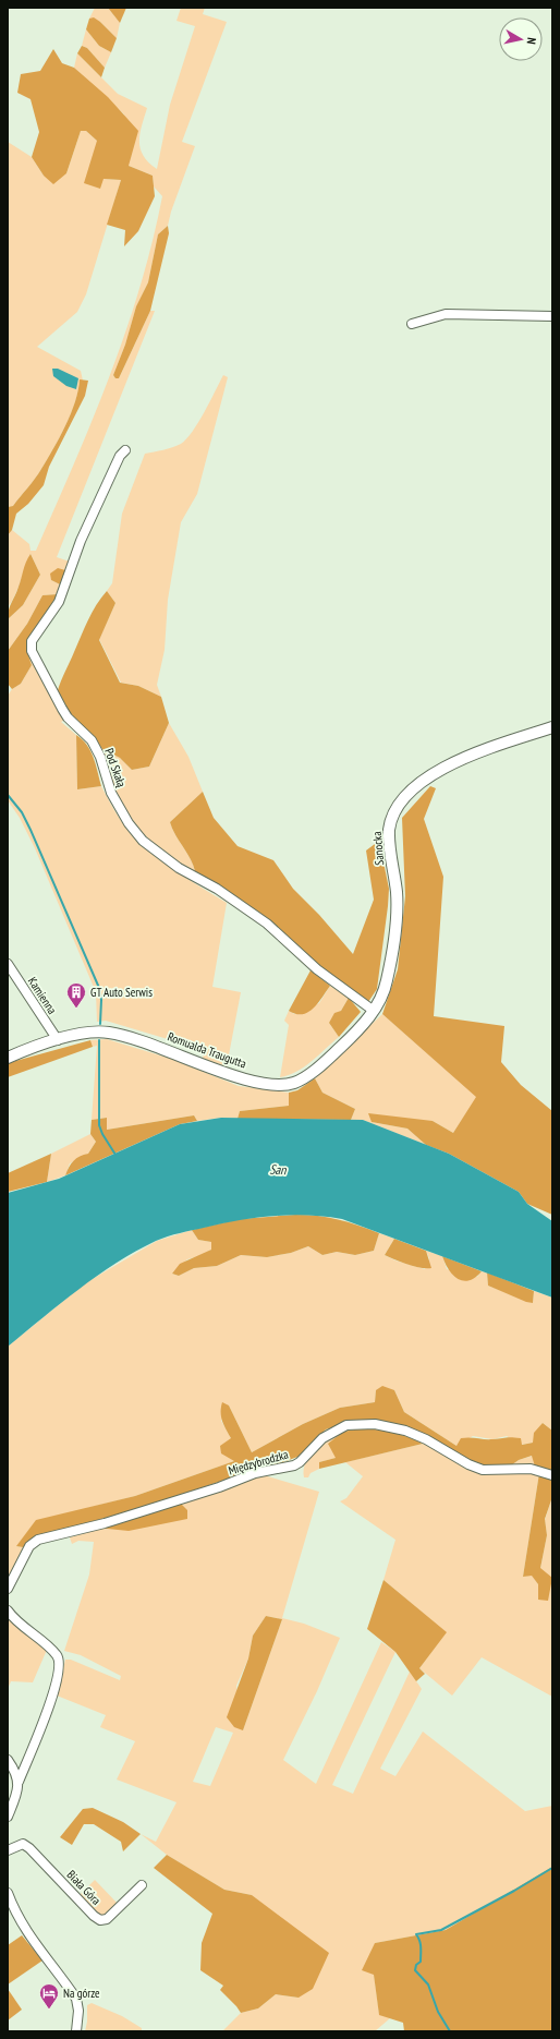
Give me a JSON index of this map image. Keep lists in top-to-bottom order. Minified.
{"streets":{"street":["Pod Skałą","Sanocka","Kamienna","Romualda Traugutta","Międzybrodzka","Biała Góra"]},"crossings":[["Pod Skałą","Sanocka"],["Pod Skałą","Romualda Traugutta"],["Sanocka","Romualda Traugutta"],["Kamienna","Romualda Traugutta"]],"water":["San"],"places":{"building":["GT Auto Serwis"],"hotel":["Na górze"]},"north":"right"}
